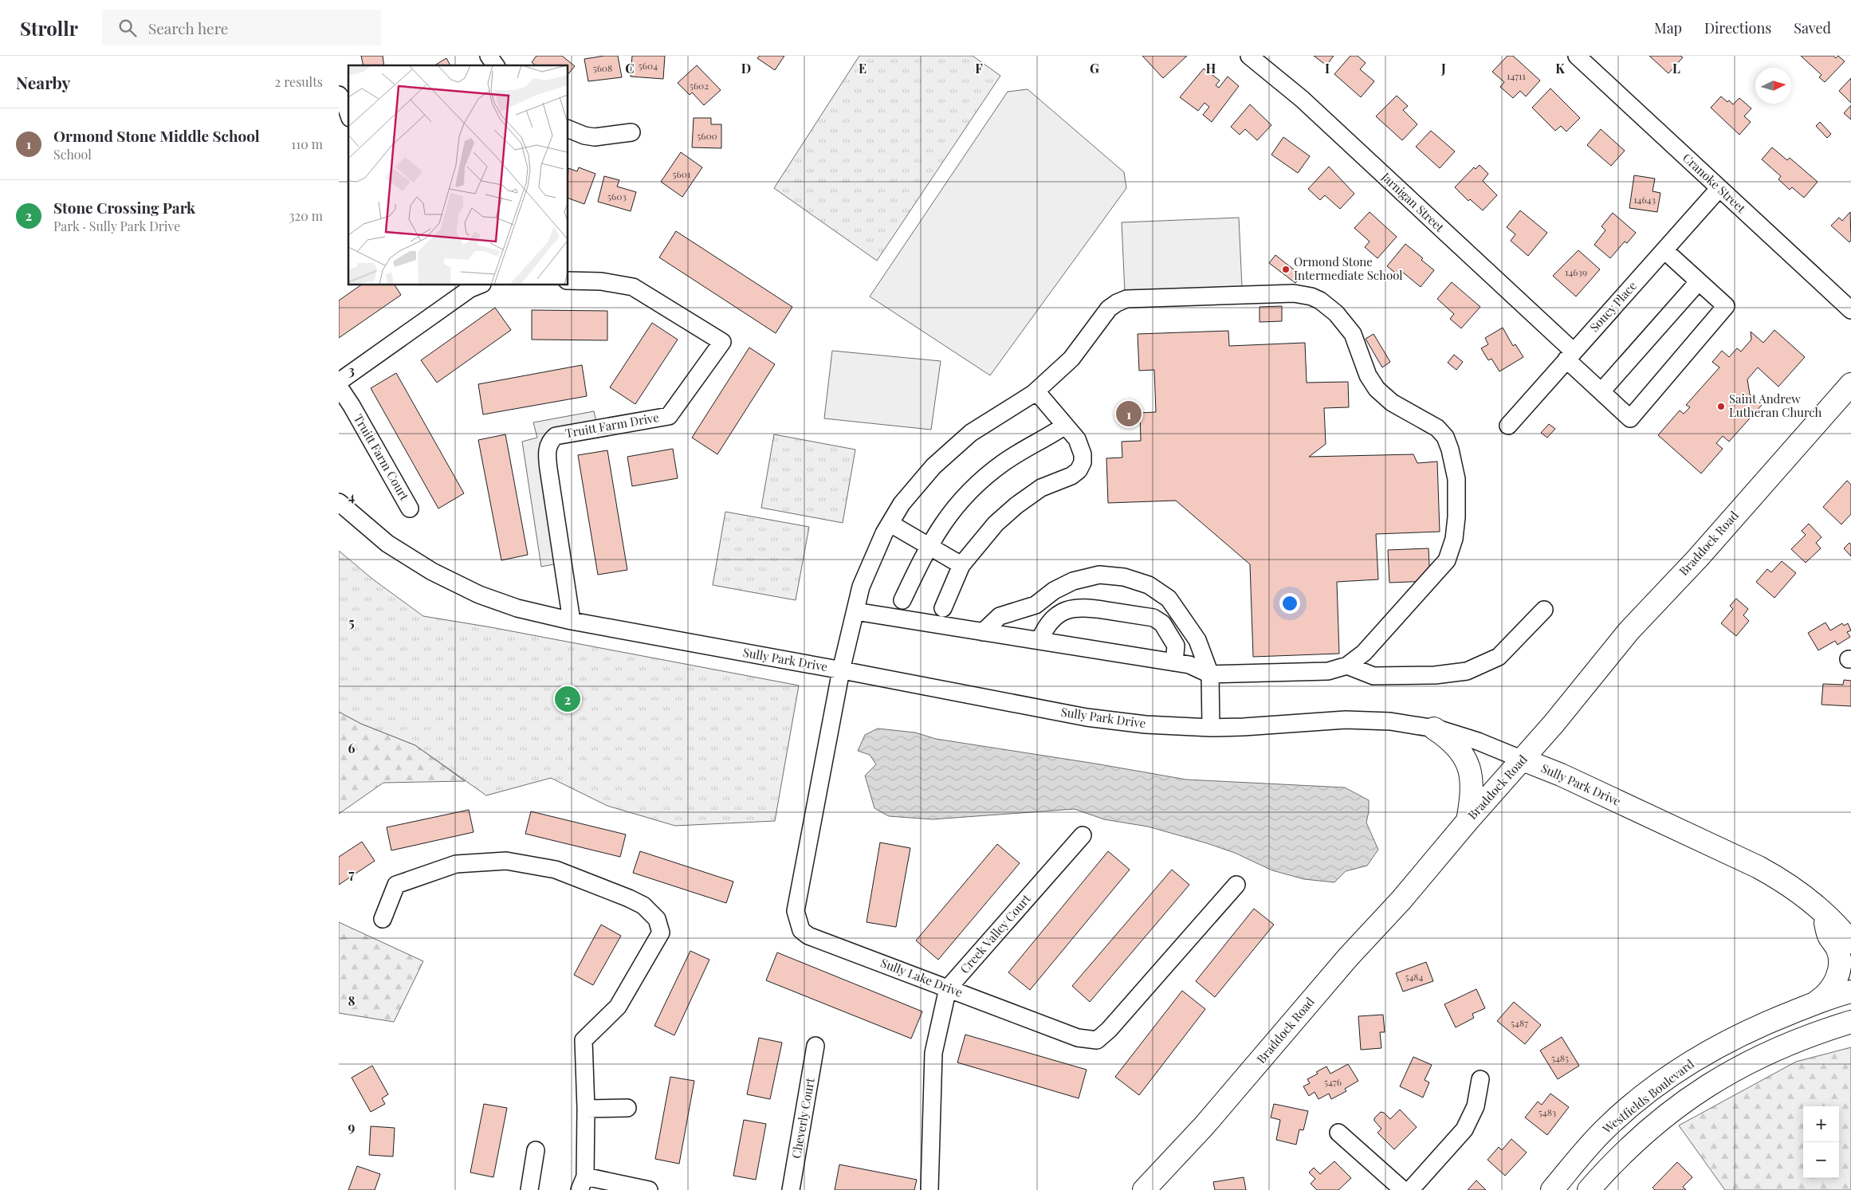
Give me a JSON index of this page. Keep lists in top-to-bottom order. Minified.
{"streets":{"main road":["Braddock Road","Sully Park Drive","Westfields Boulevard"],"street":["Cranoke Street","Jarnigan Street","Soucy Place","Truitt Farm Drive","Truitt Farm Court","Creek Valley Court","Sully Lake Drive","Cheverly Court"]},"crossings":[["Cranoke Street","Soucy Place"],["Jarnigan Street","Soucy Place"],["Truitt Farm Drive","Sully Park Drive"],["Braddock Road","Sully Park Drive"],["Sully Park Drive","Sully Lake Drive"],["Creek Valley Court","Sully Lake Drive"]],"places":["Ormond Stone Intermediate School","Saint Andrew Lutheran Church"],"house_numbers":["5604","5608","14711","5602","5600","5601","5603","14643","14639","5484","5487","5485","5476","5483"],"north":"right","page":{"header":"Strollr","search":"Search here","nav":["Map","Directions","Saved"],"heading":["Nearby","2 results"],"list":[{"mark":"1","name":"Ormond Stone Middle School","note":"School","value":"110 m"},{"mark":"2","name":"Stone Crossing Park","note":"Park · Sully Park Drive","value":"320 m"}],"pins":["1","2"],"map_buttons":["+","−"]},"grid":{"columns":["C","D","E","F","G","H","I","J","K","L"],"rows":["3","4","5","6","7","8","9"]}}
